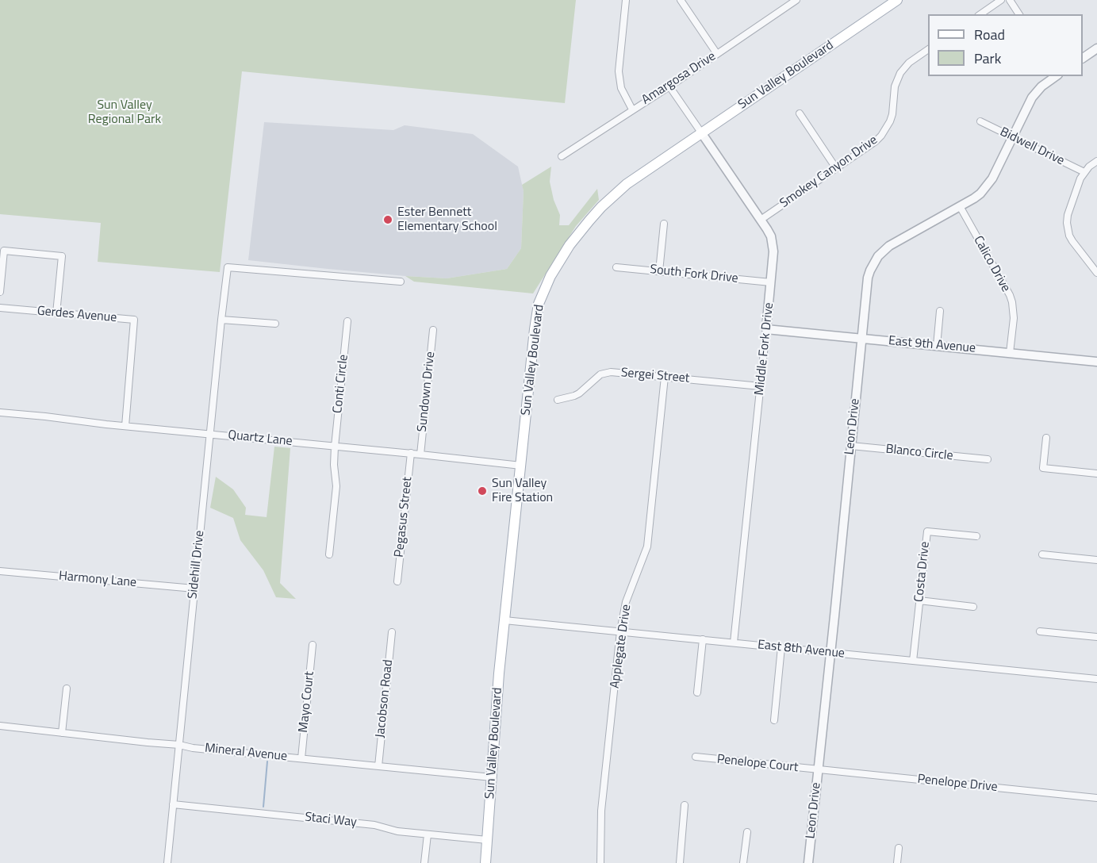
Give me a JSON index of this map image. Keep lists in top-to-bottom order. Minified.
{"streets":{"main road":["Sun Valley Boulevard"],"street":["Amargosa Drive","Bidwell Drive","Smokey Canyon Drive","Calico Drive","South Fork Drive","Gerdes Avenue","East 9th Avenue","Middle Fork Drive","Sergei Street","Conti Circle","Sundown Drive","Leon Drive","Quartz Lane","Blanco Circle","Pegasus Street","Sidehill Drive","Costa Drive","Harmony Lane","Applegate Drive","East 8th Avenue","Jacobson Road","Mayo Court","Mineral Avenue","Penelope Court","Penelope Drive","Staci Way"]},"crossings":[["Sun Valley Boulevard","Middle Fork Drive"],["Sun Valley Boulevard","Quartz Lane"],["Sun Valley Boulevard","East 8th Avenue"],["Sun Valley Boulevard","Mineral Avenue"],["Sun Valley Boulevard","Staci Way"],["Amargosa Drive","Middle Fork Drive"],["Bidwell Drive","Leon Drive"],["Smokey Canyon Drive","Middle Fork Drive"],["Calico Drive","East 9th Avenue"],["Calico Drive","Leon Drive"],["South Fork Drive","Middle Fork Drive"],["Gerdes Avenue","Quartz Lane"],["East 9th Avenue","Middle Fork Drive"],["East 9th Avenue","Leon Drive"],["Middle Fork Drive","Sergei Street"],["Middle Fork Drive","East 8th Avenue"],["Sergei Street","Applegate Drive"],["Conti Circle","Quartz Lane"],["Sundown Drive","Quartz Lane"],["Leon Drive","Blanco Circle"],["Leon Drive","East 8th Avenue"],["Leon Drive","Penelope Court"],["Leon Drive","Penelope Drive"],["Quartz Lane","Pegasus Street"],["Quartz Lane","Sidehill Drive"],["Sidehill Drive","Harmony Lane"],["Sidehill Drive","Mineral Avenue"],["Sidehill Drive","Staci Way"],["Costa Drive","East 8th Avenue"],["Applegate Drive","East 8th Avenue"],["Jacobson Road","Mineral Avenue"],["Mayo Court","Mineral Avenue"],["Penelope Court","Penelope Drive"]],"parks":["Sun Valley Regional Park"],"places":["Ester Bennett Elementary School","Sun Valley Fire Station"],"legend":["Road","Park"]}
